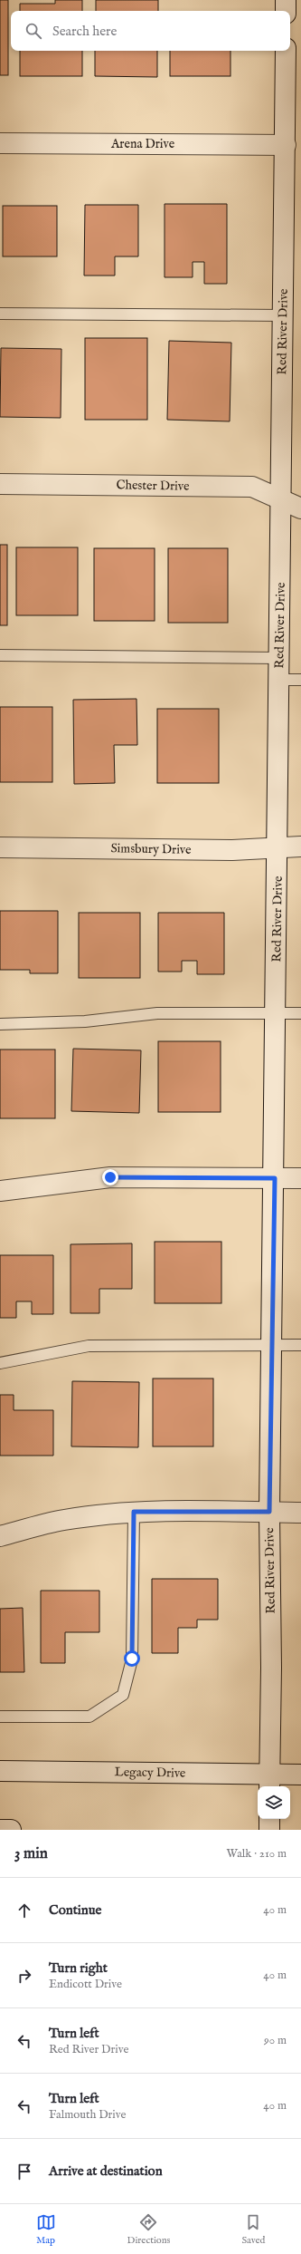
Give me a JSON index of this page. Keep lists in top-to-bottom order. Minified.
{"streets":{"street":["Arena Drive","Red River Drive","Chester Drive","Simsbury Drive","Legacy Drive"]},"crossings":[["Arena Drive","Red River Drive"],["Red River Drive","Chester Drive"],["Red River Drive","Simsbury Drive"],["Red River Drive","Legacy Drive"]],"page":{"search":"Search here","heading":["3 min","Walk · 210 m"],"list":[["Continue","40 m"],["Turn right","Endicott Drive","40 m"],["Turn left","Red River Drive","90 m"],["Turn left","Falmouth Drive","40 m"],"Arrive at destination"],"nav":["Map","Directions","Saved"]}}
